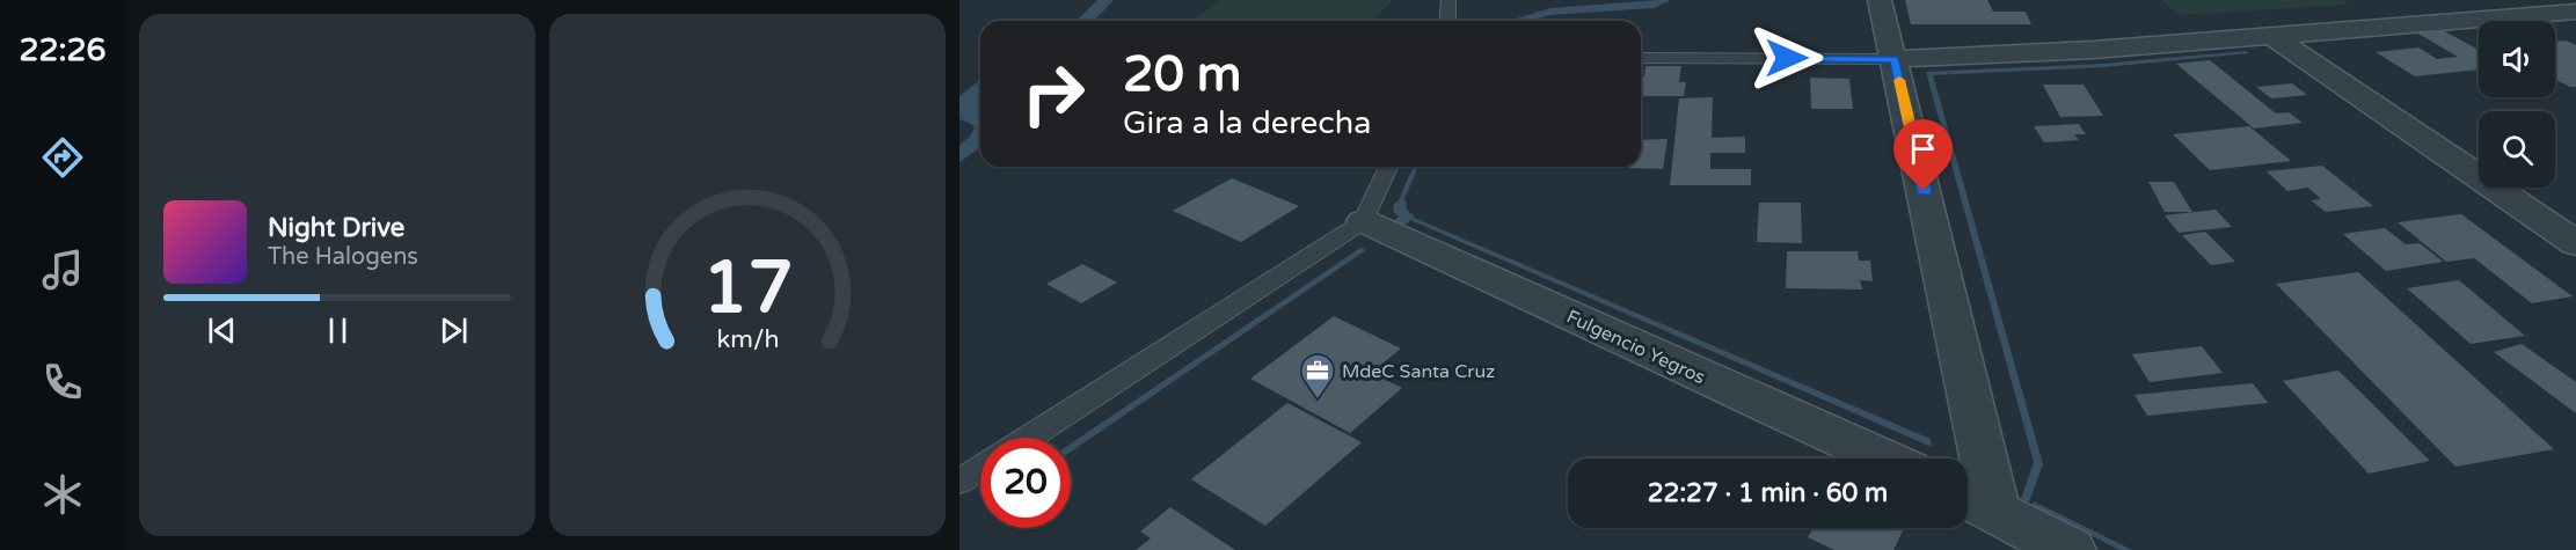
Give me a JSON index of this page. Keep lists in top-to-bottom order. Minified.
{"streets":{"street":["Fulgencio Yegros"]},"places":{"office":["MdeC Santa Cruz"]},"page":{"tabs":"22:26","turn":["20 m","Gira a la derecha"],"song":["Night Drive","The Halogens"],"limit":"20","trip":"22:27 · 1 min · 60 m","gauge":["17","km/h"]}}
